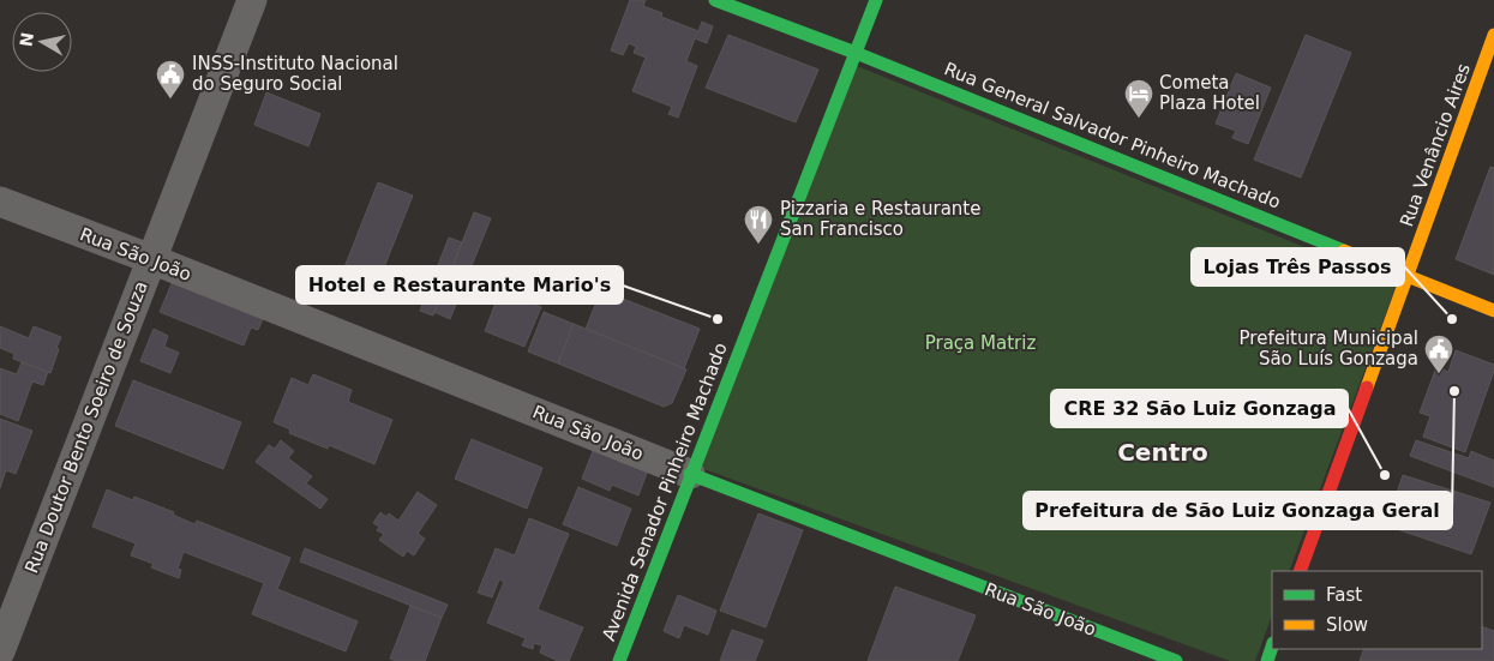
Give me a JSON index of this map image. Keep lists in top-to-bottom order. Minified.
{"streets":{"main road":["Rua General Salvador Pinheiro Machado","Rua Venâncio Aires","Rua São João","Avenida Senador Pinheiro Machado"],"street":["Rua Doutor Bento Soeiro de Souza"]},"crossings":[["Rua General Salvador Pinheiro Machado","Rua Venâncio Aires"],["Rua General Salvador Pinheiro Machado","Avenida Senador Pinheiro Machado"],["Rua São João","Rua Doutor Bento Soeiro de Souza"],["Rua São João","Avenida Senador Pinheiro Machado"]],"districts":["Centro"],"parks":["Praça Matriz"],"places":{"public building":["INSS-Instituto Nacional do Seguro Social","Prefeitura Municipal São Luís Gonzaga"],"hotel":["Cometa Plaza Hotel"],"restaurant":["Pizzaria e Restaurante San Francisco"],"other":["Hotel e Restaurante Mario's","Lojas Três Passos","Prefeitura de São Luiz Gonzaga Geral","CRE 32 São Luiz Gonzaga"]},"legend":["Fast","Slow"],"north":"left"}
